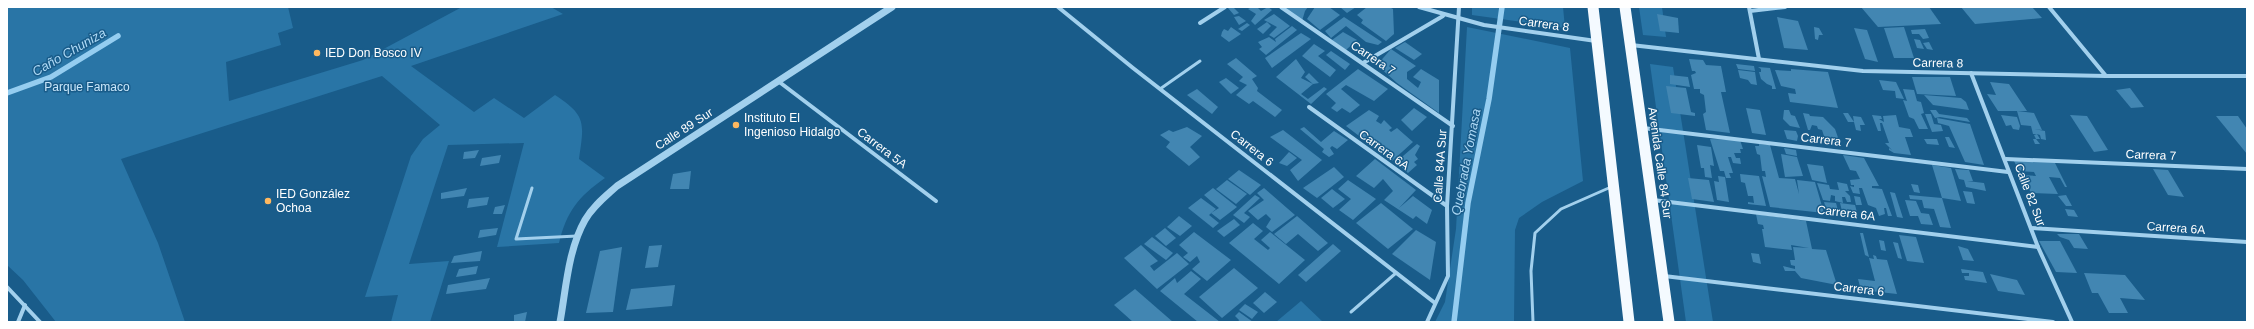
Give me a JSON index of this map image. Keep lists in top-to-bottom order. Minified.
{"streets":{"highway":["Avenida Calle 84 Sur"],"street":["Carrera 8","Carrera 7","Calle 89 Sur","Carrera 5A","Carrera 6","Carrera 6A","Calle 84A Sur","Calle 82 Sur"]},"crossings":[["Carrera 8","Avenida Calle 84 Sur"],["Carrera 8","Calle 84A Sur"],["Carrera 8","Calle 82 Sur"],["Carrera 7","Avenida Calle 84 Sur"],["Carrera 7","Calle 84A Sur"],["Carrera 7","Calle 82 Sur"],["Calle 89 Sur","Carrera 5A"],["Carrera 6","Avenida Calle 84 Sur"],["Carrera 6","Calle 84A Sur"],["Carrera 6A","Avenida Calle 84 Sur"],["Carrera 6A","Calle 84A Sur"],["Carrera 6A","Calle 82 Sur"]],"water":["Caño Chuniza","Quebrada Yomasa"],"parks":["Parque Famaco"],"places":["IED Don Bosco IV","Instituto El Ingenioso Hidalgo","IED González Ochoa"]}
